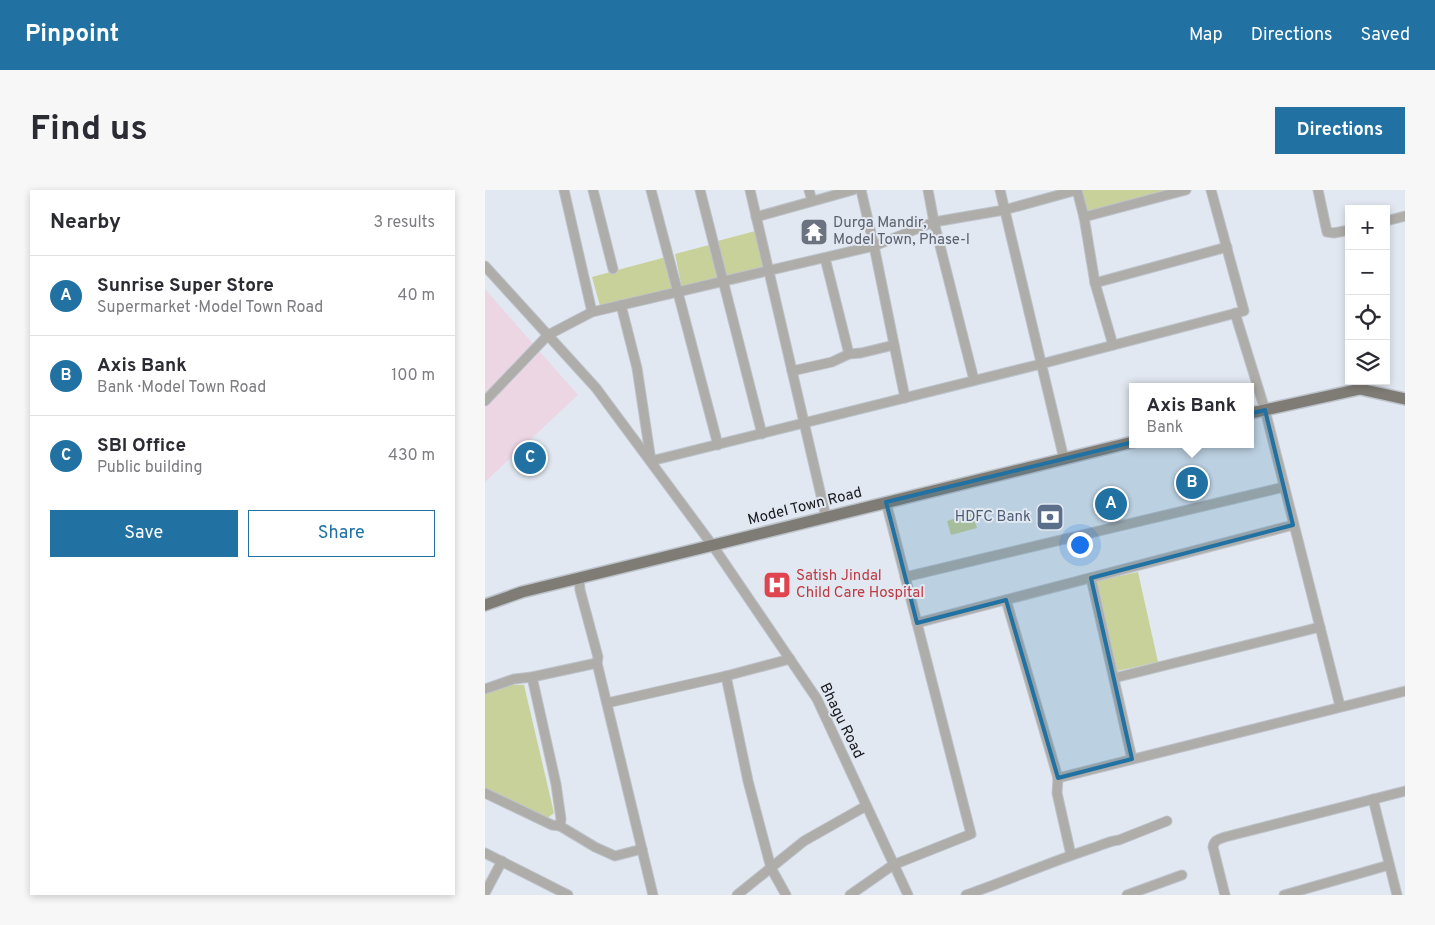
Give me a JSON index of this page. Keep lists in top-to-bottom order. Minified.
{"streets":{"main road":["Model Town Road"],"street":["Bhagu Road"]},"crossings":[["Model Town Road","Bhagu Road"]],"places":{"temple":["Durga Mandir, Model Town, Phase-I"],"bank":["HDFC Bank"],"hospital":["Satish Jindal Child Care Hospital"]},"page":{"header":"Pinpoint","nav":["Map","Directions","Saved"],"buttons":["Directions",["Save","Share"]],"title":"Find us","heading":["Nearby","3 results"],"map_buttons":["+","−"],"list":[{"mark":"A","name":"Sunrise Super Store","note":"Supermarket · Model Town Road","value":"40 m"},{"mark":"B","name":"Axis Bank","note":"Bank · Model Town Road","value":"100 m"},{"mark":"C","name":"SBI Office","note":"Public building","value":"430 m"}],"popup":["Axis Bank","Bank"],"pins":["C","B","A"]}}
